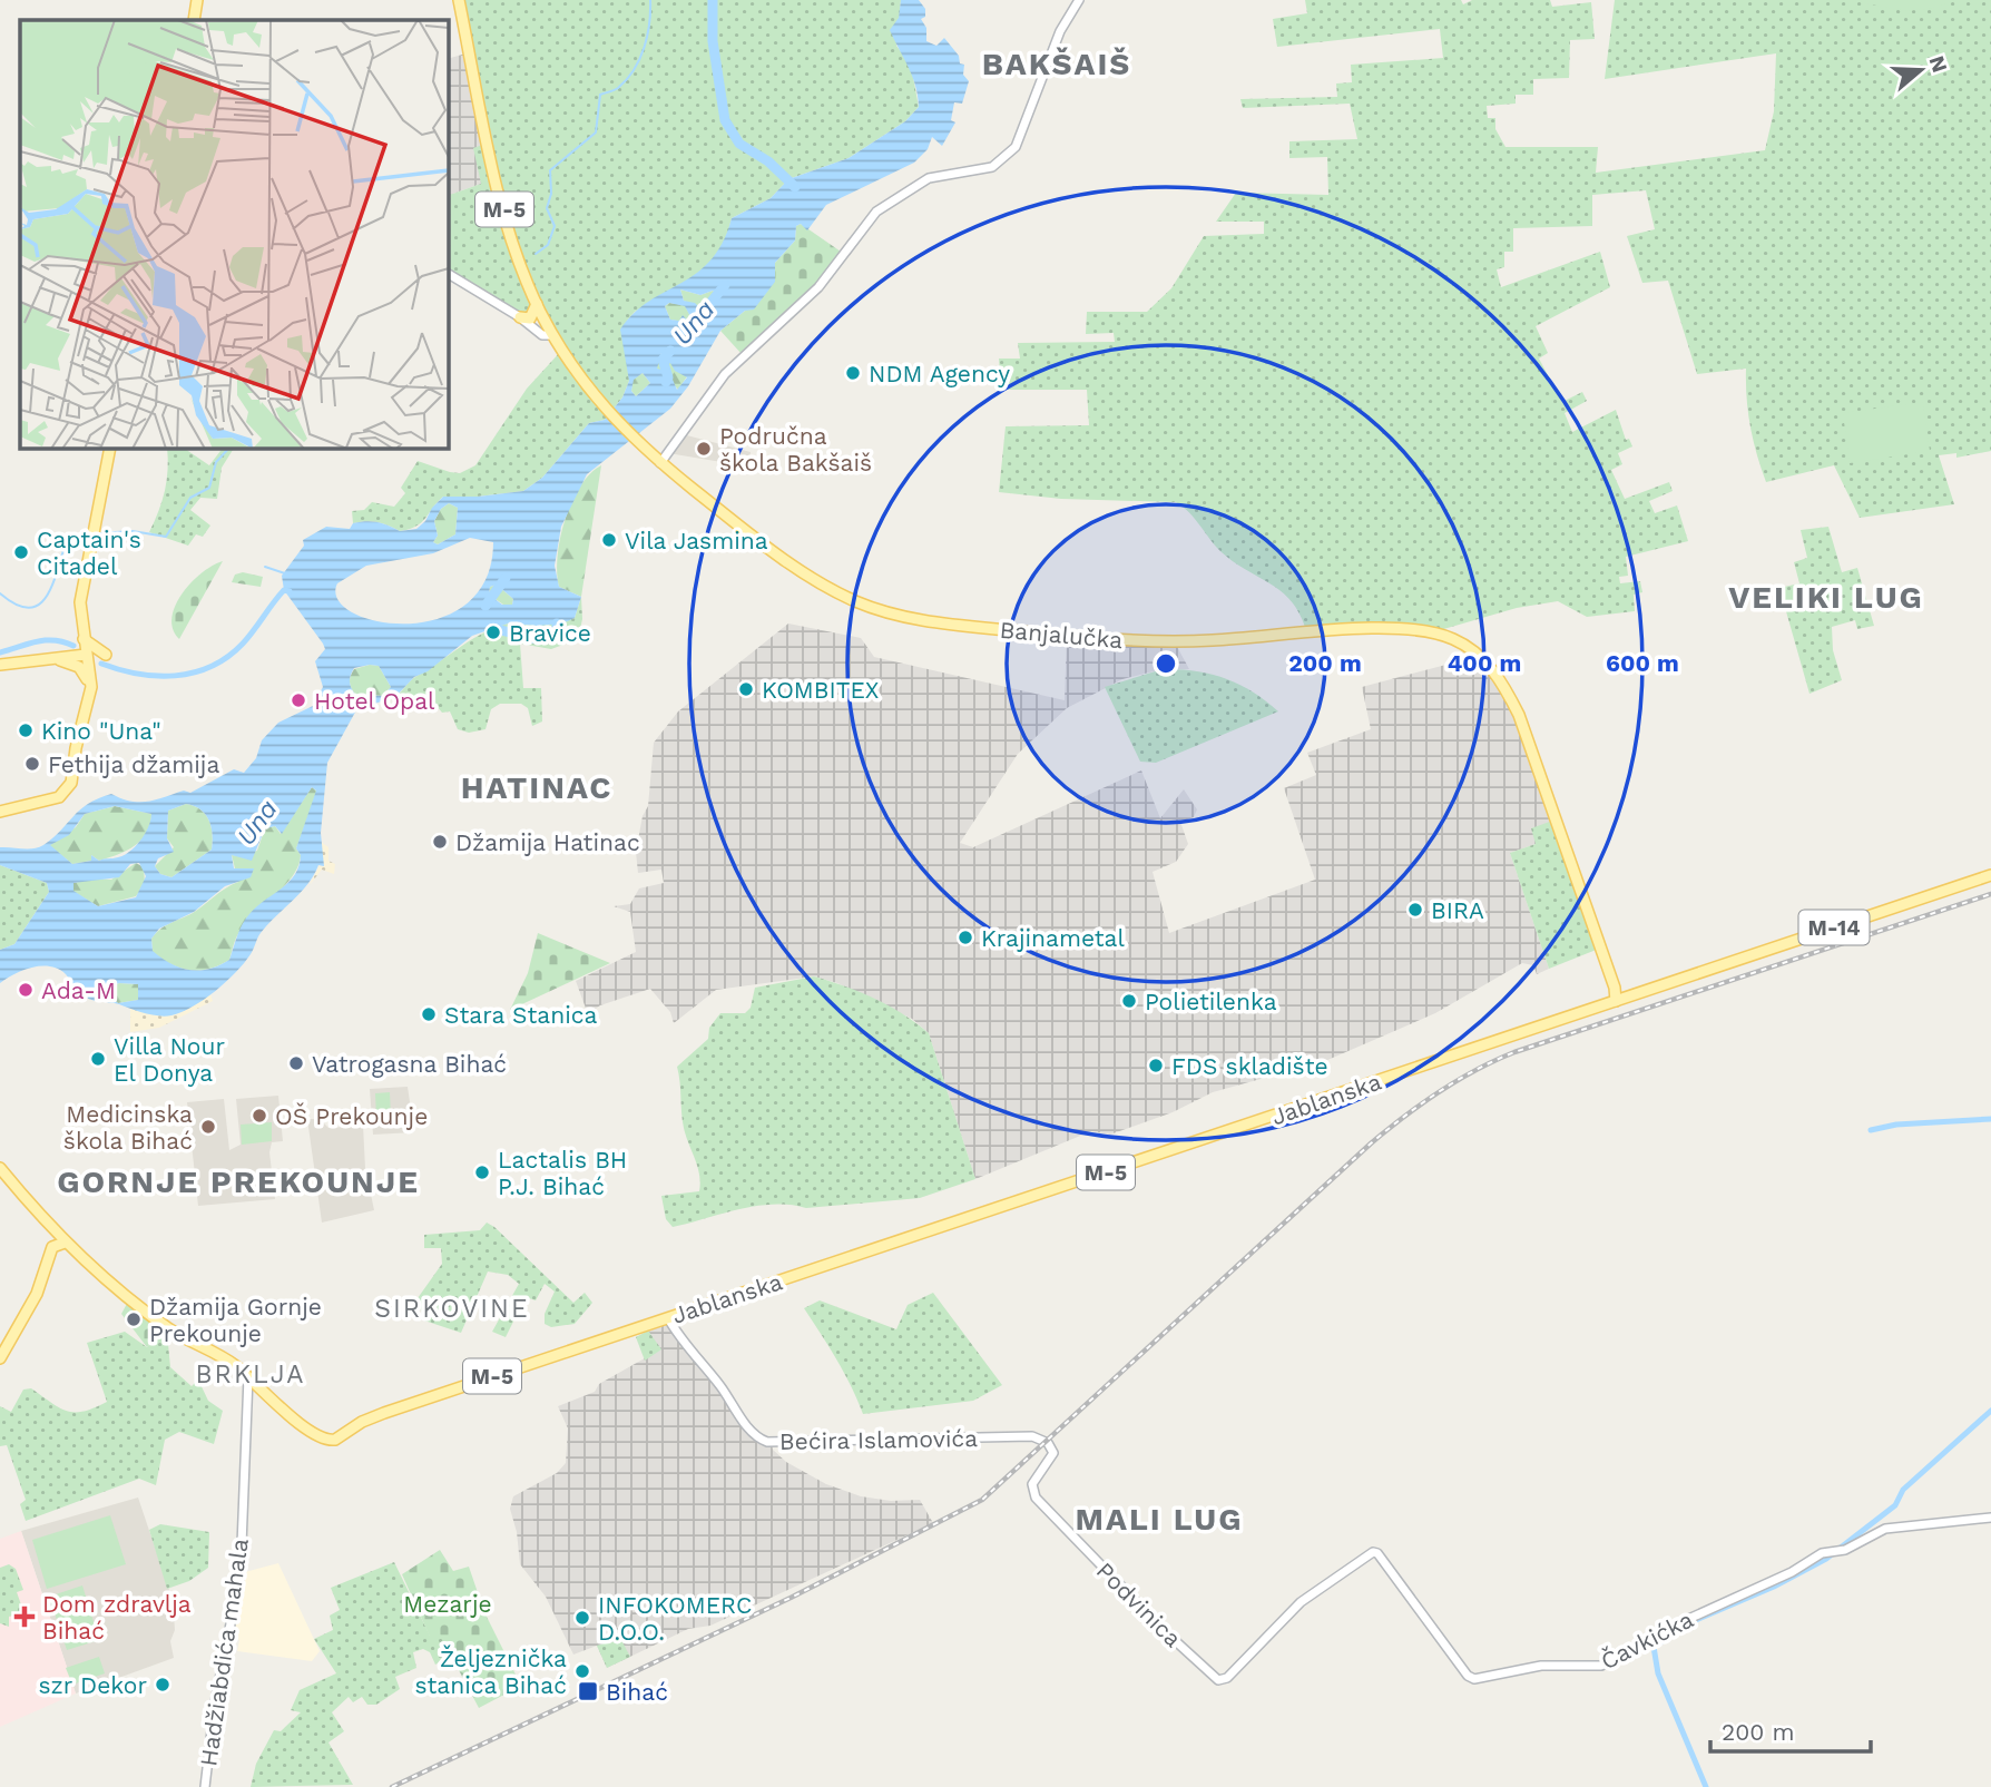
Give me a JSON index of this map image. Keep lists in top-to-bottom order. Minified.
{"streets":{"main road":["M-5","Banjalučka","M-14","Jablanska"],"street":["Bećira Islamovića","Podvinica","Čavkićka","Hadžiabdića mahala"]},"crossings":[["M-5","Banjalučka"],["M-5","Jablanska"],["M-5","Bećira Islamovića"],["M-5","Hadžiabdića mahala"],["Jablanska","Bećira Islamovića"],["Bećira Islamovića","Podvinica"],["Podvinica","Čavkićka"]],"districts":["BAKŠAIŠ","VELIKI LUG","HATINAC","GORNJE PREKOUNJE","SIRKOVINE","BRKLJA","MALI LUG"],"water":["Una"],"parks":["Mezarje"],"places":{"other":["NDM Agency","Područna škola Bakšaiš","Vila Jasmina","Captain's Citadel","Bravice","KOMBITEX","Hotel Opal","Kino \"Una\"","Fethija džamija","Džamija Hatinac","BIRA","Krajinametal","Ada-M","Polietilenka","Stara Stanica","Villa Nour El Donya","Vatrogasna Bihać","FDS skladište","OŠ Prekounje","Medicinska škola Bihać","Lactalis BH P.J. Bihać","Džamija Gornje Prekounje","INFOKOMERC D.O.O.","Željeznička stanica Bihać","szr Dekor"],"health":["Dom zdravlja Bihać"],"transit":["Bihać"]},"scale_bar":"200 m","north":"right","rings":["200 m","400 m","600 m"]}
